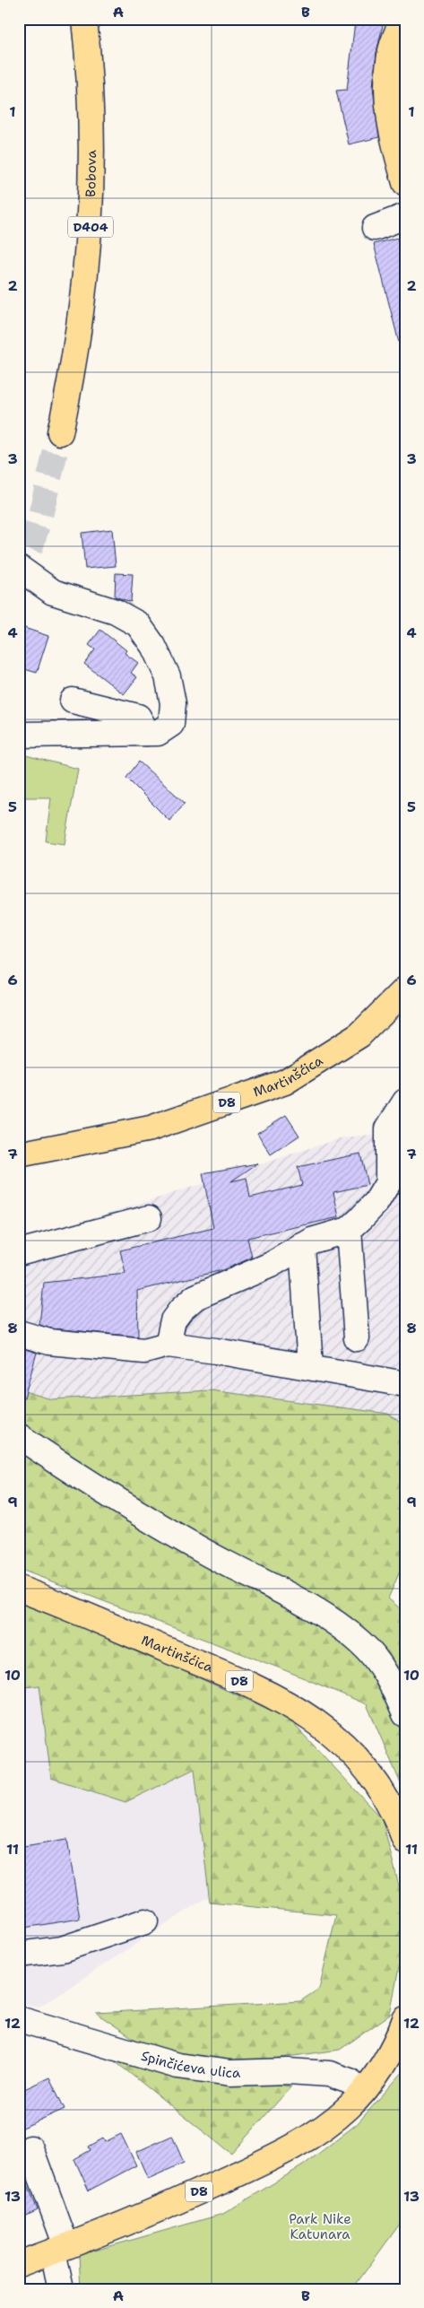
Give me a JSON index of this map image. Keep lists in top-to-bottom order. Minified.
{"streets":{"main road":["Bobova","D404","Martinšćica","D8"],"street":["Spinčićeva ulica"]},"crossings":[["D8","Spinčićeva ulica"]],"parks":["Park Nike Katunara"],"grid":{"columns":["A","B"],"rows":["1","2","3","4","5","6","7","8","9","10","11","12","13"]}}
